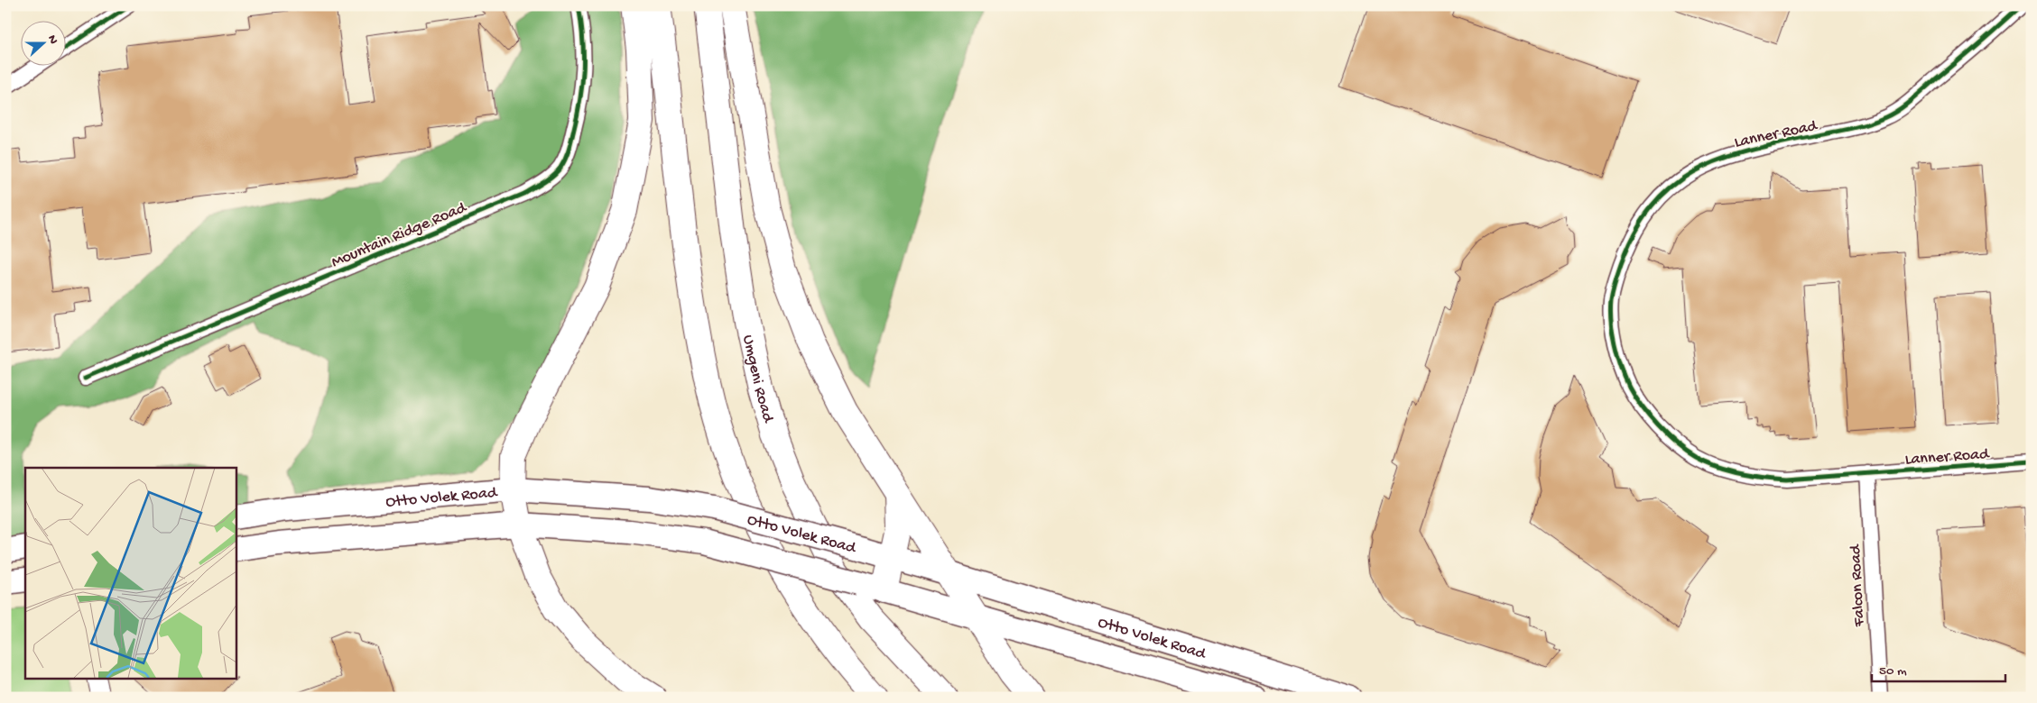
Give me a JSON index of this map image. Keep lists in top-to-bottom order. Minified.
{"streets":{"highway":["Umgeni Road"],"main road":["Otto Volek Road"],"street":["Lanner Road","Mountain Ridge Road","Falcon Road"]},"crossings":[["Lanner Road","Falcon Road"]],"scale_bar":"50 m","north":"right"}
